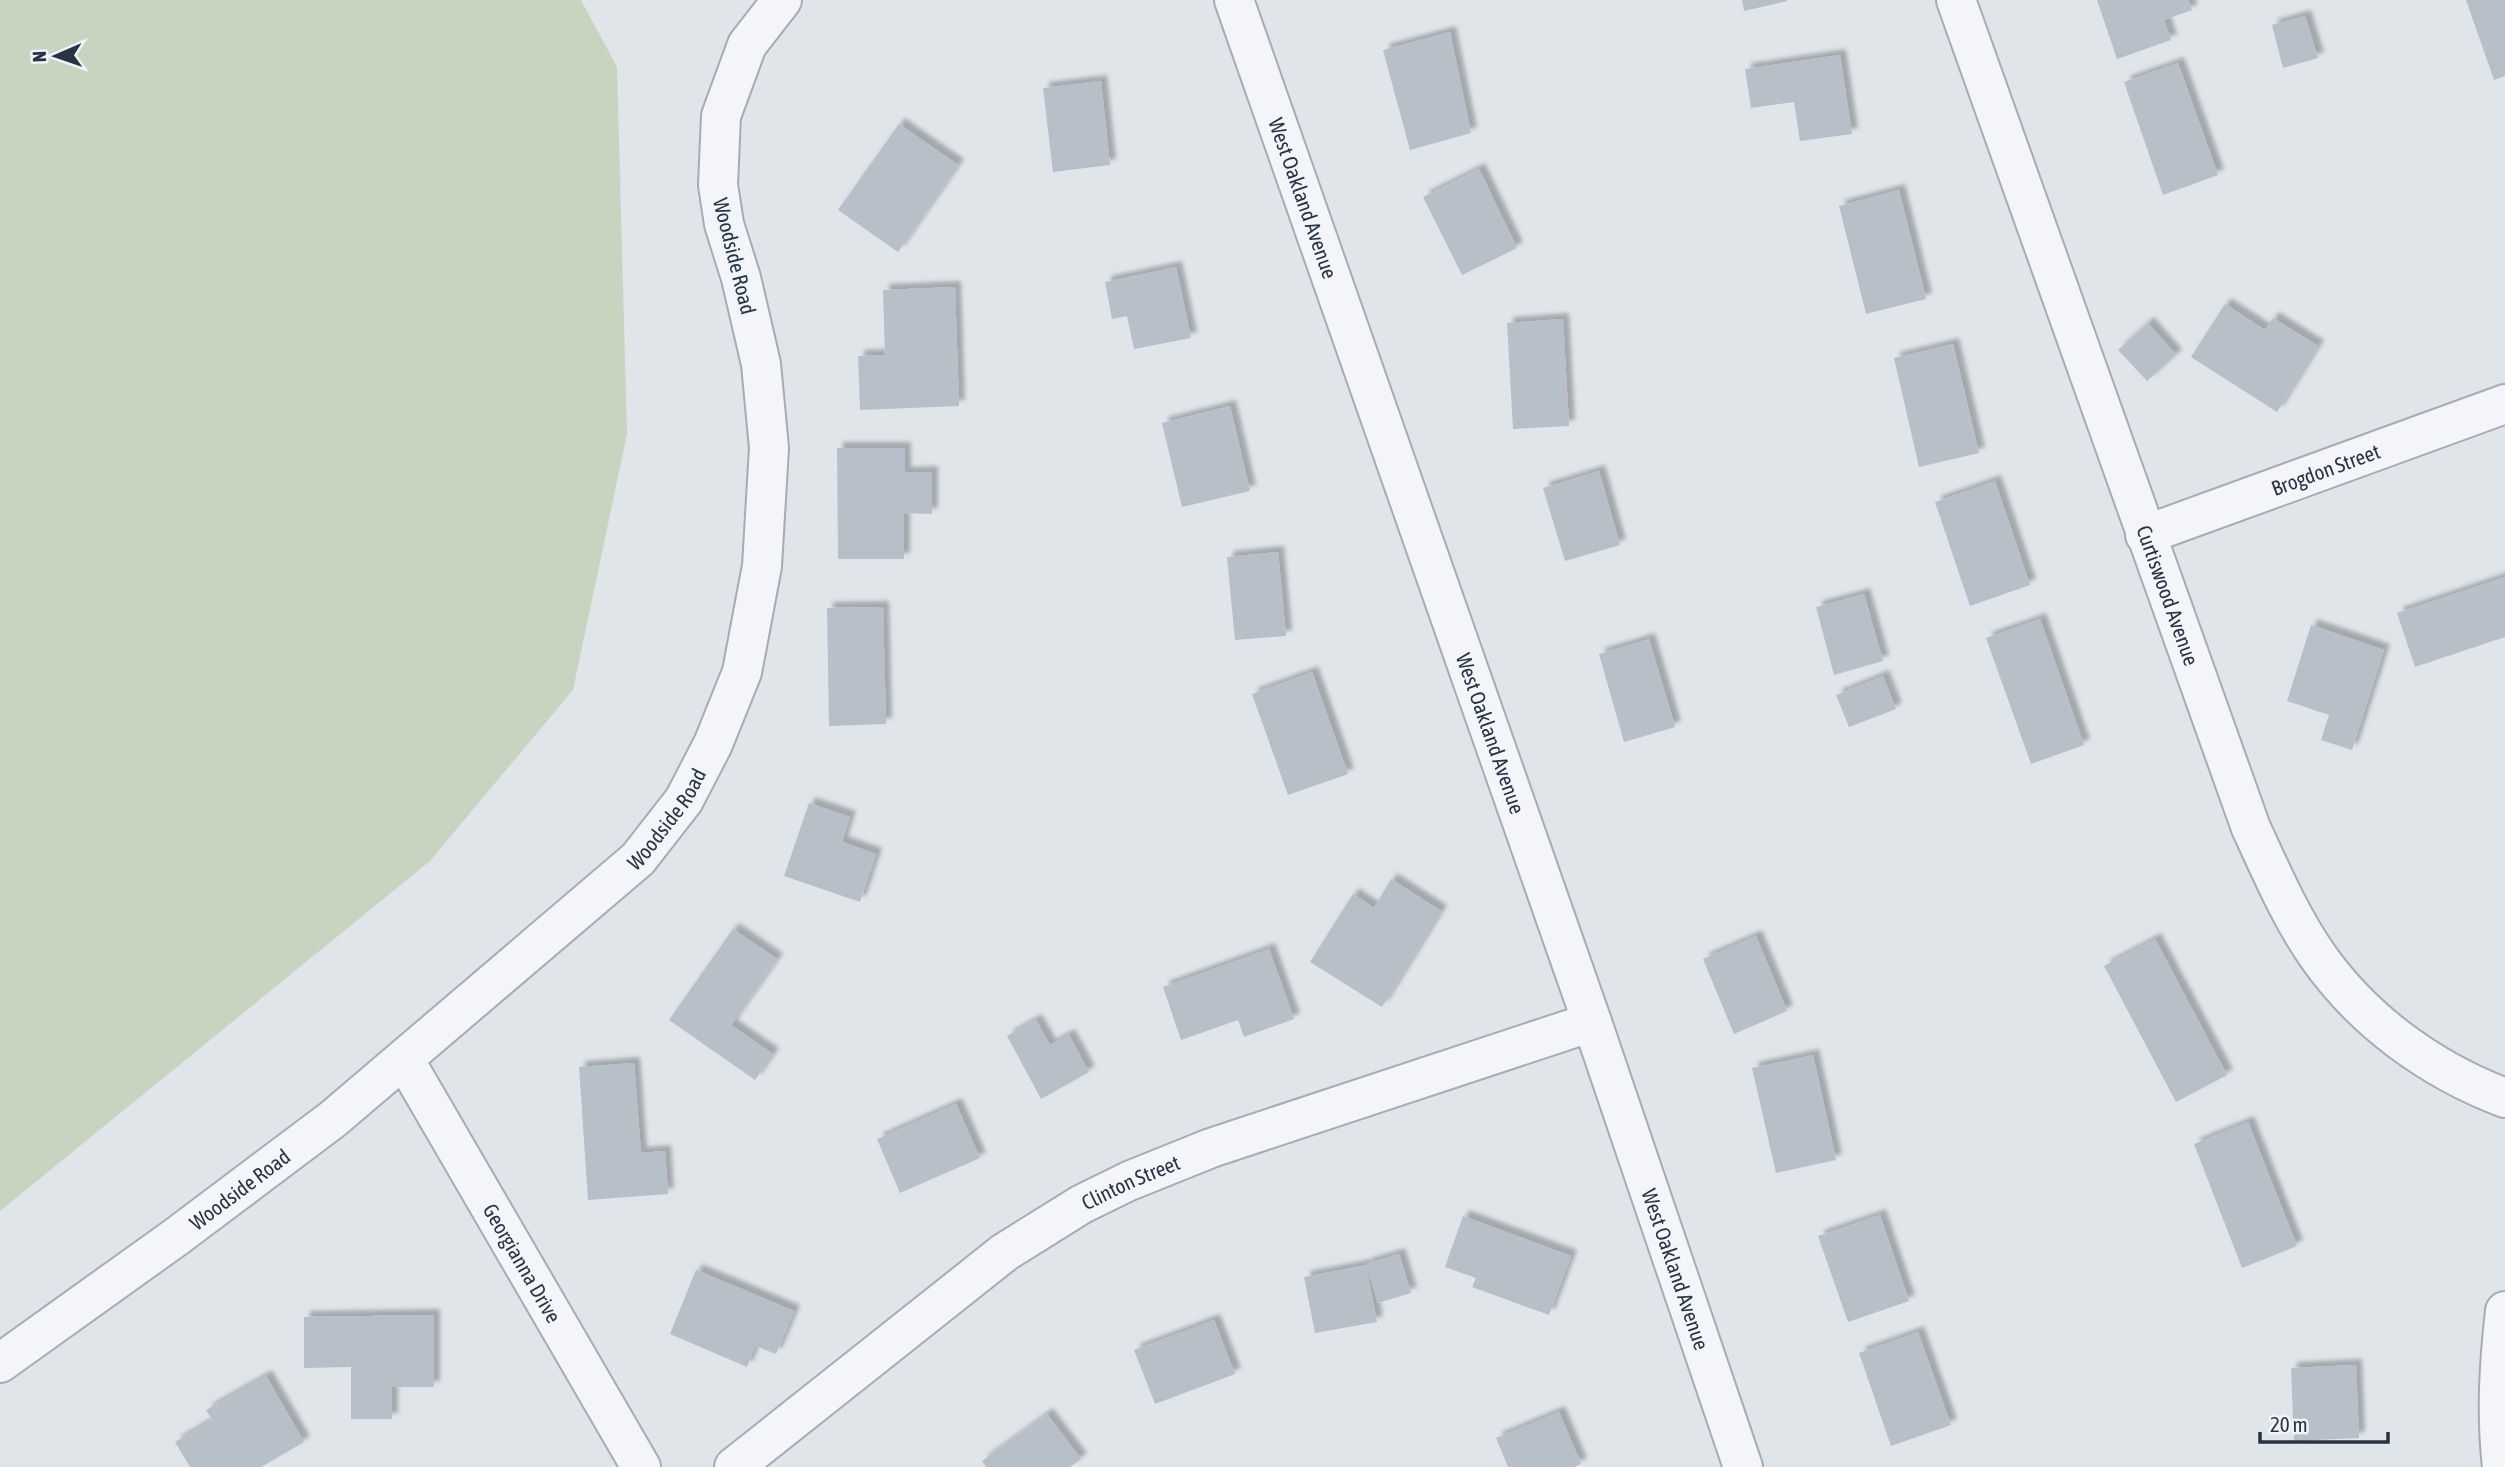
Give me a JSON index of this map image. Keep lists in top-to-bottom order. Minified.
{"streets":{"street":["West Oakland Avenue","Woodside Road","Brogdon Street","Curtiswood Avenue","Clinton Street","Georgianna Drive"]},"crossings":[["West Oakland Avenue","Clinton Street"],["Woodside Road","Georgianna Drive"],["Brogdon Street","Curtiswood Avenue"]],"scale_bar":"20 m","north":"left"}
